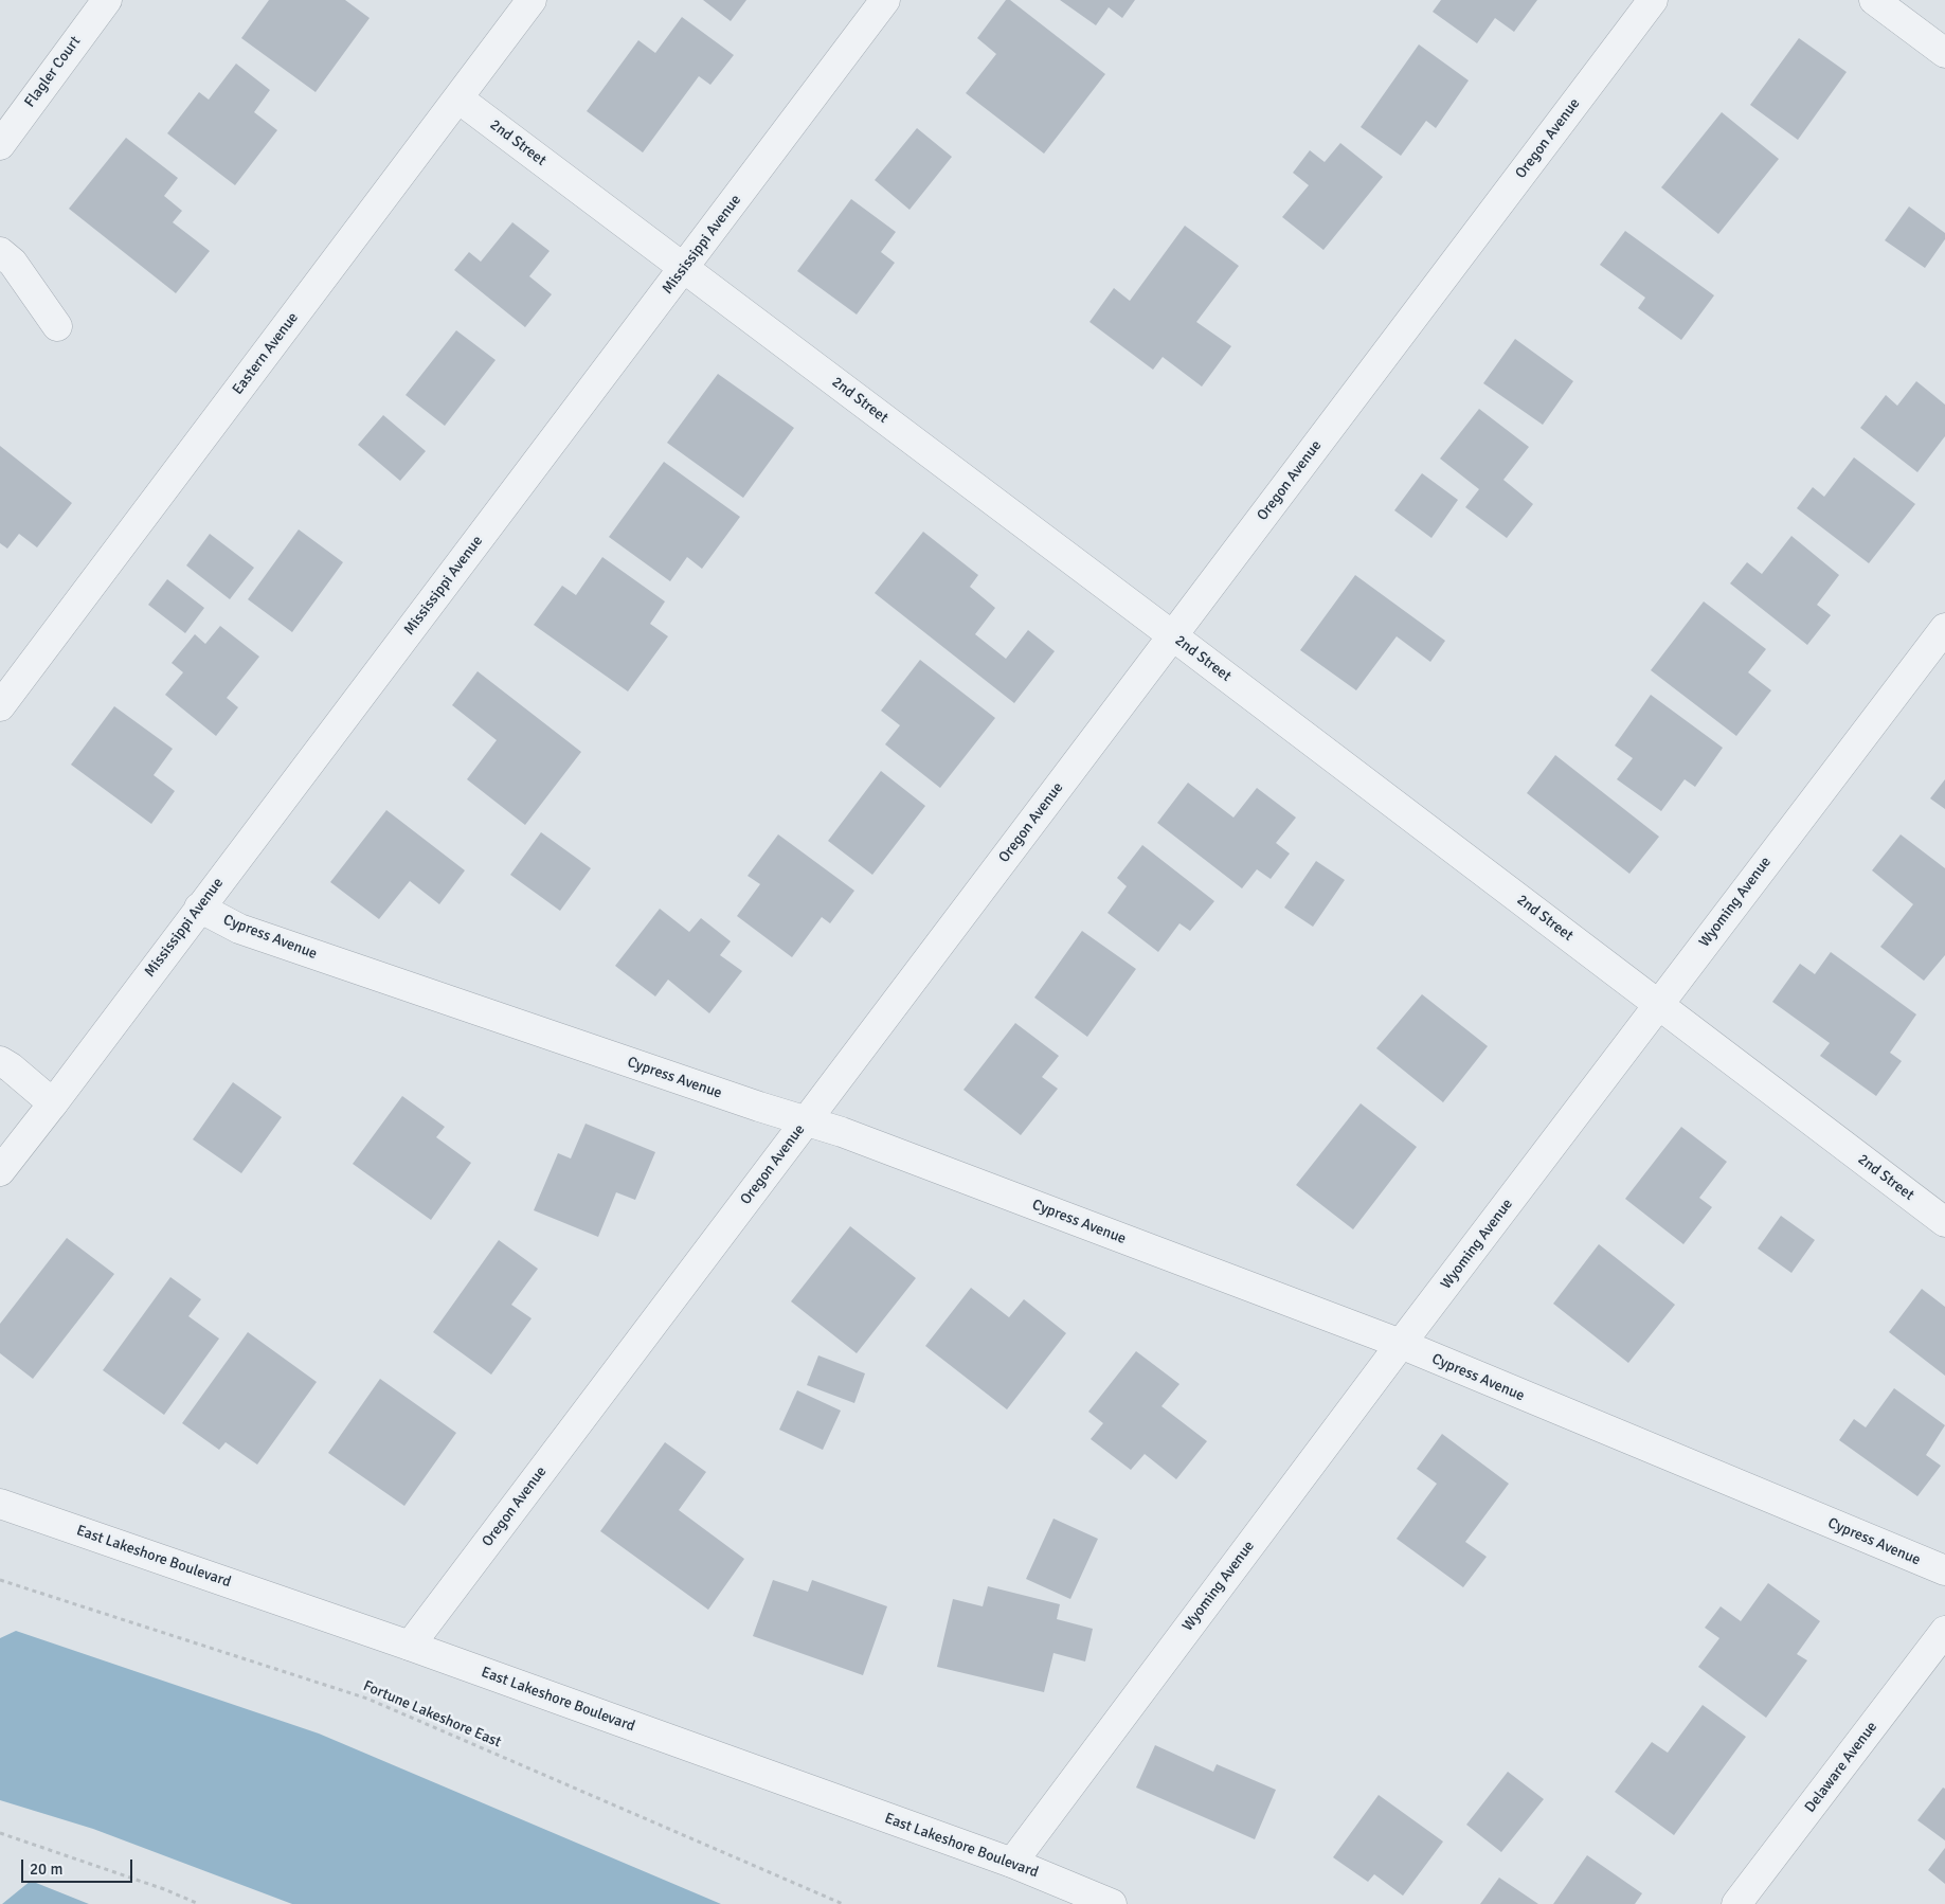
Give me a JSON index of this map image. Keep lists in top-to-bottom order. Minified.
{"streets":{"street":["Flagler Court","Oregon Avenue","2nd Street","Mississippi Avenue","Eastern Avenue","Wyoming Avenue","Cypress Avenue","East Lakeshore Boulevard","Delaware Avenue"],"path":["Fortune Lakeshore East"]},"crossings":[["Oregon Avenue","2nd Street"],["Oregon Avenue","Cypress Avenue"],["Oregon Avenue","East Lakeshore Boulevard"],["2nd Street","Mississippi Avenue"],["2nd Street","Eastern Avenue"],["2nd Street","Wyoming Avenue"],["Mississippi Avenue","Cypress Avenue"],["Wyoming Avenue","Cypress Avenue"],["Wyoming Avenue","East Lakeshore Boulevard"]],"scale_bar":"20 m"}
